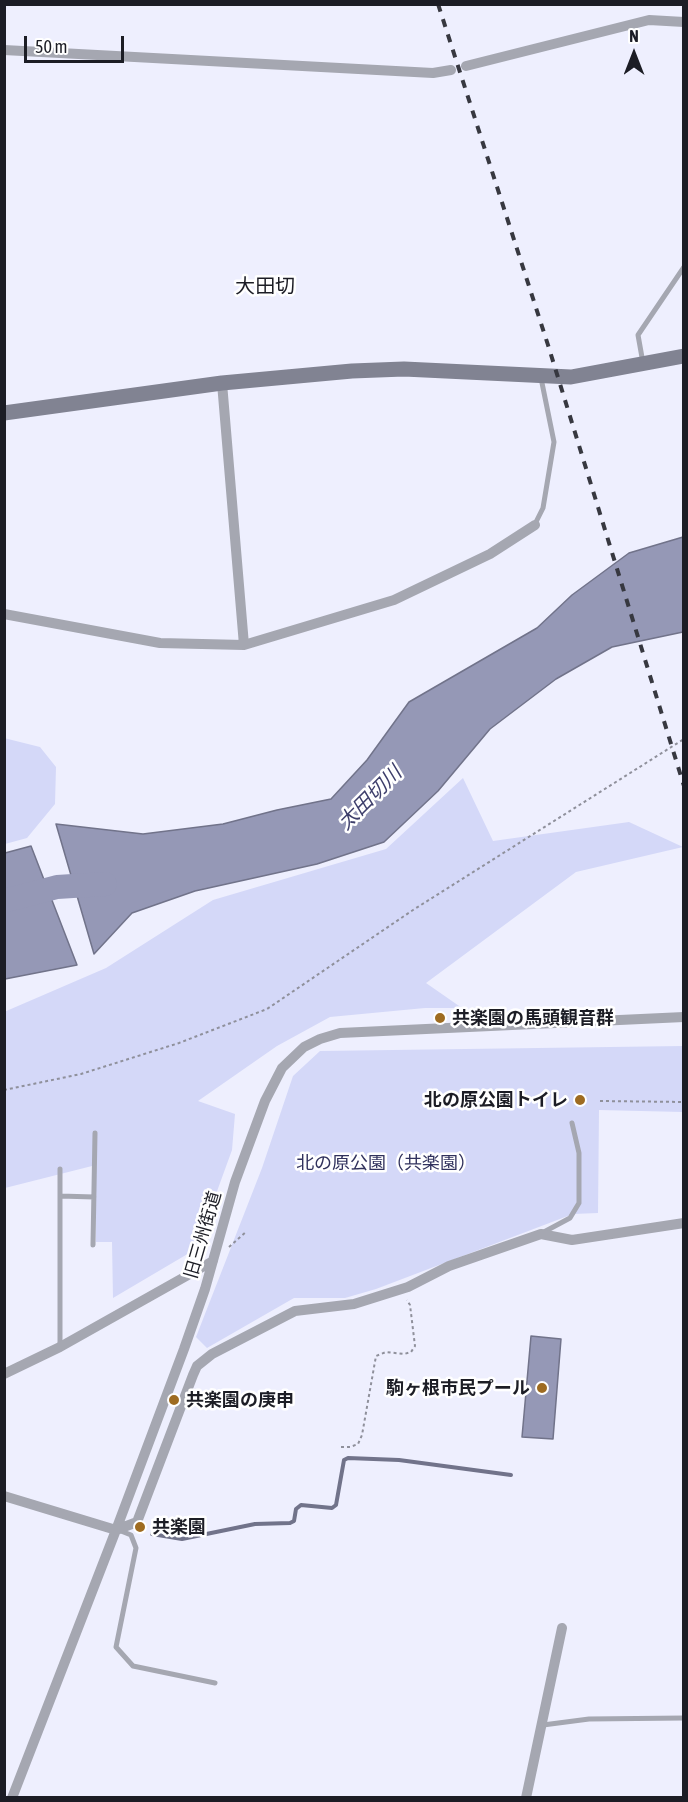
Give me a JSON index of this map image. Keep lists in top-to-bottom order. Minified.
{"streets":{"street":["旧三州街道"]},"districts":["大田切"],"water":["太田切川"],"parks":["北の原公園（共楽園）"],"places":["共楽園の馬頭観音群","北の原公園トイレ","駒ヶ根市民プール","共楽園の庚申","共楽園"],"scale_bar":"50 m","north":"top"}
